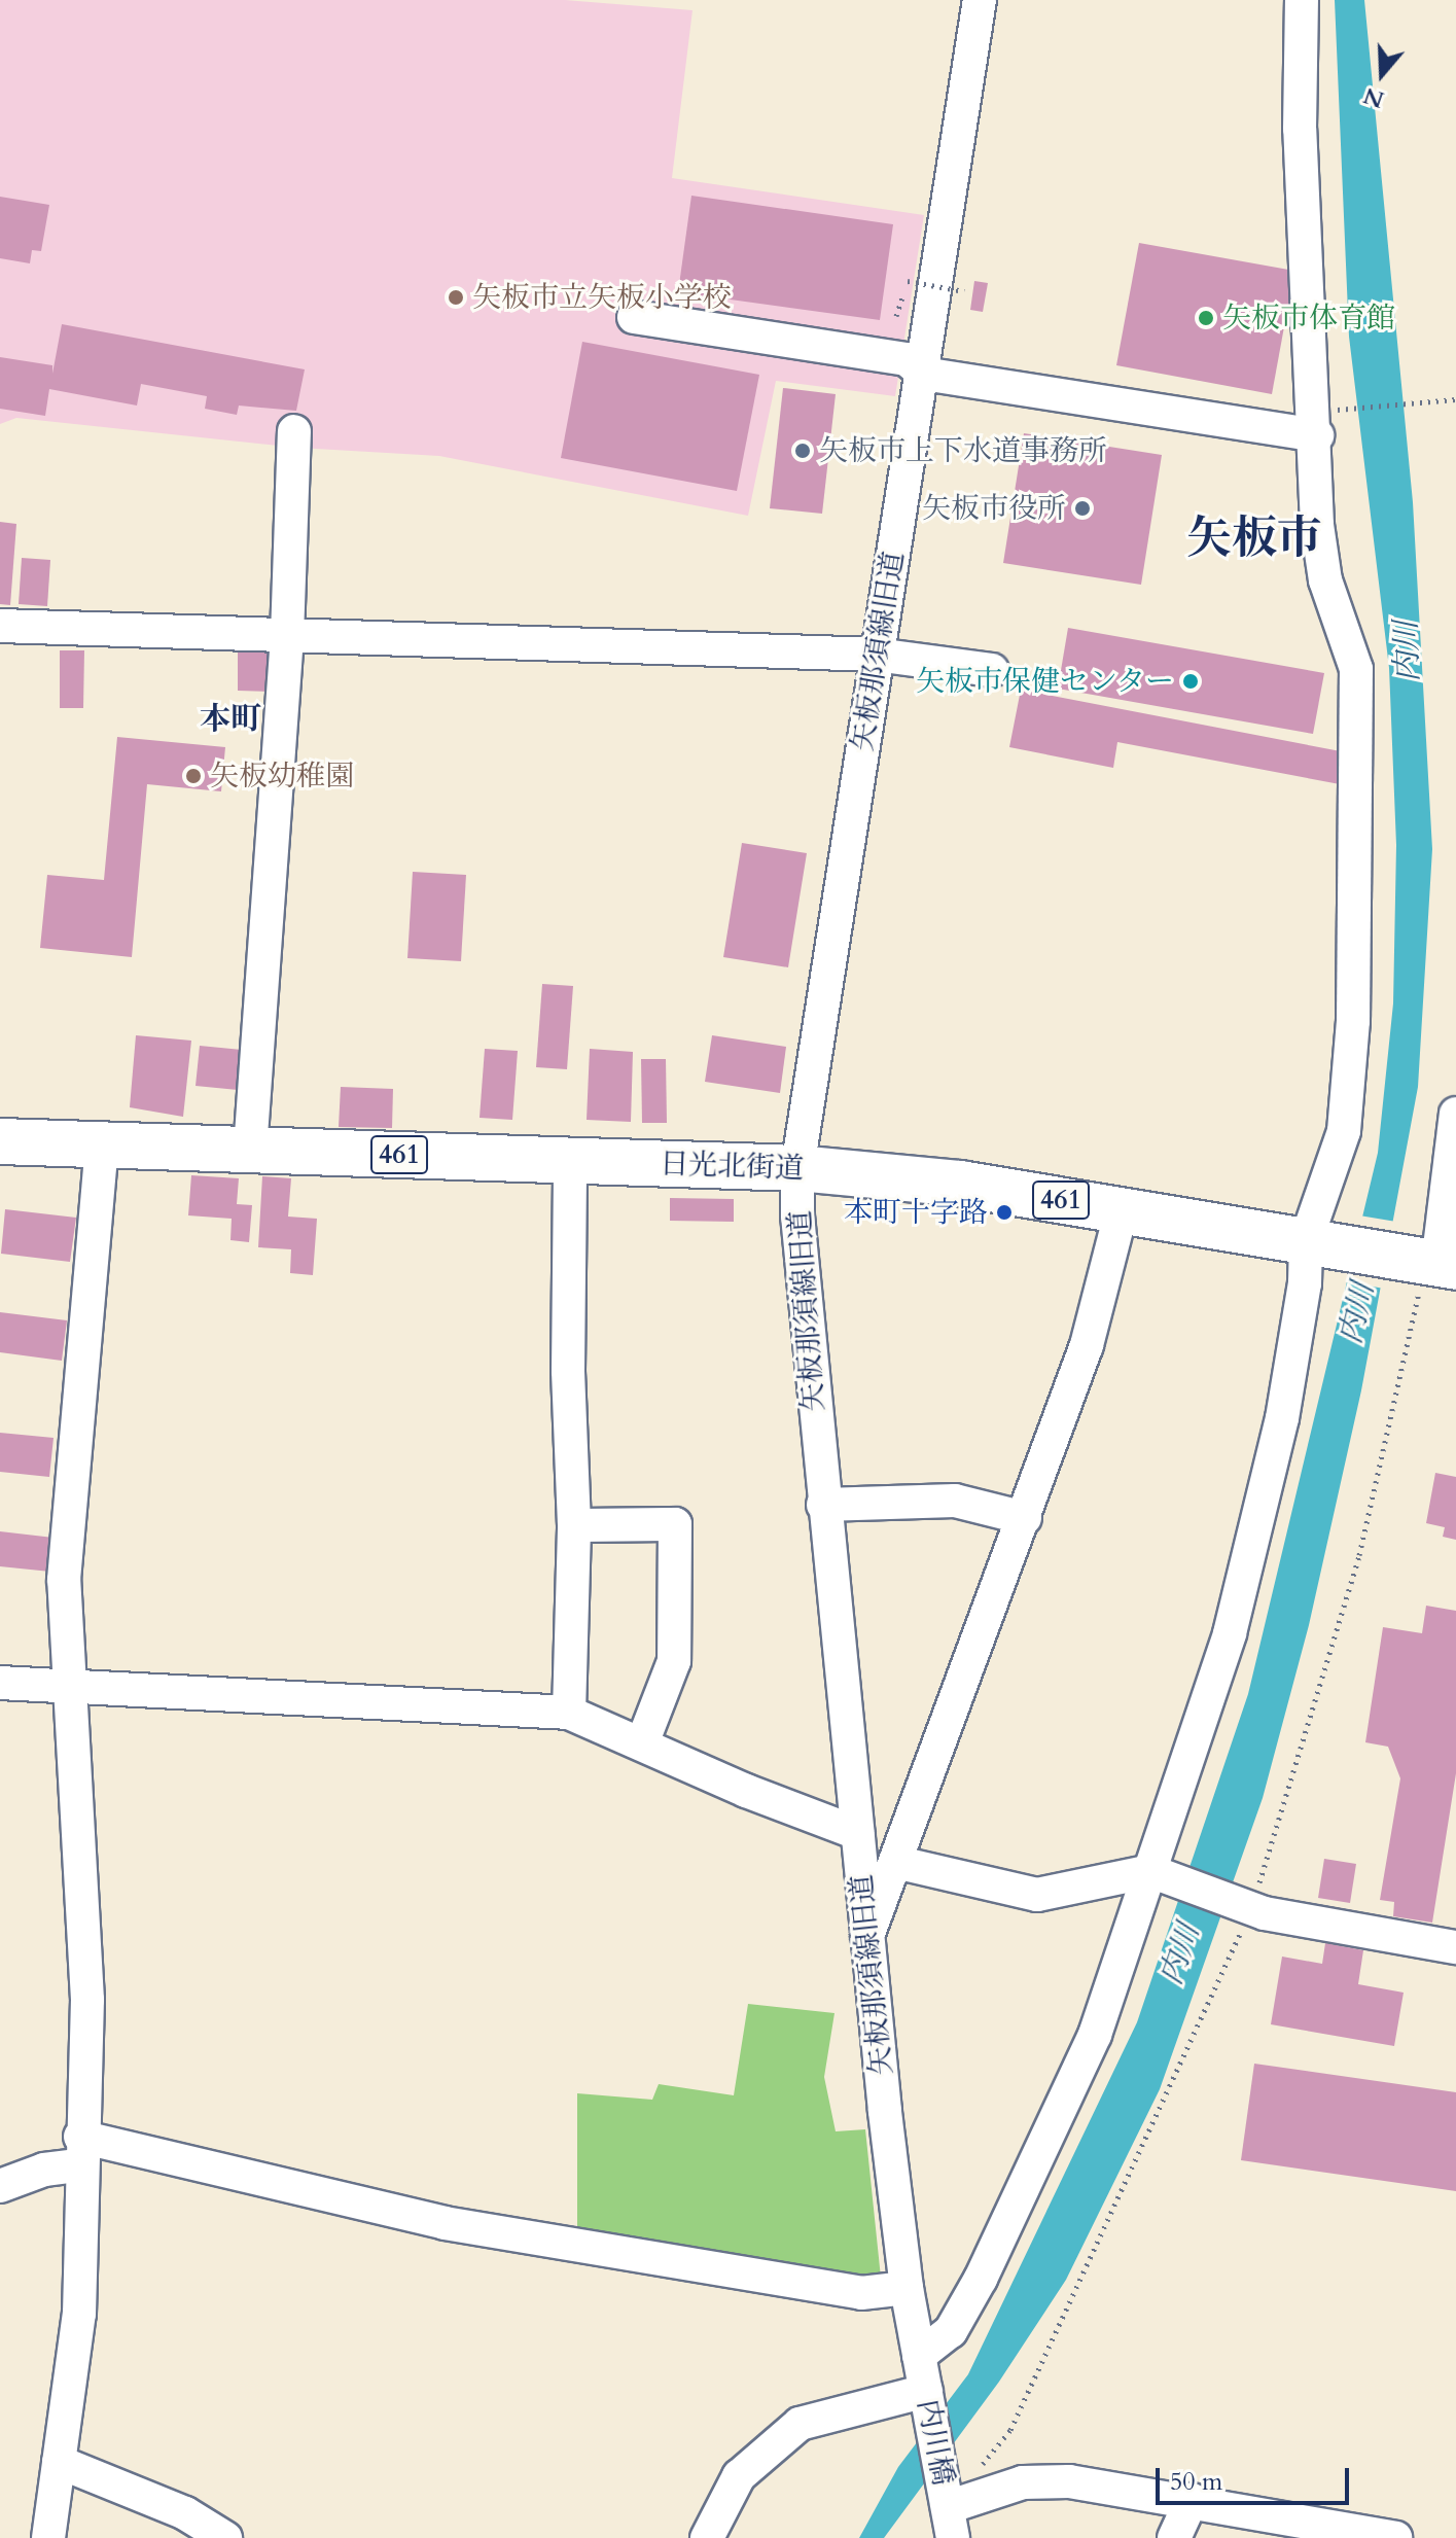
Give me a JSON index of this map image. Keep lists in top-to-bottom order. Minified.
{"streets":{"highway":["461","日光北街道"],"street":["矢板那須線旧道","内川橋"]},"crossings":[["矢板那須線旧道","日光北街道"],["矢板那須線旧道","内川橋"]],"districts":["矢板市","本町"],"water":["内川"],"places":["矢板市立矢板小学校","矢板市体育館","矢板市上下水道事務所","矢板市役所","矢板市保健センター","矢板幼稚園","本町十字路"],"scale_bar":"50 m","north":"bottom"}
